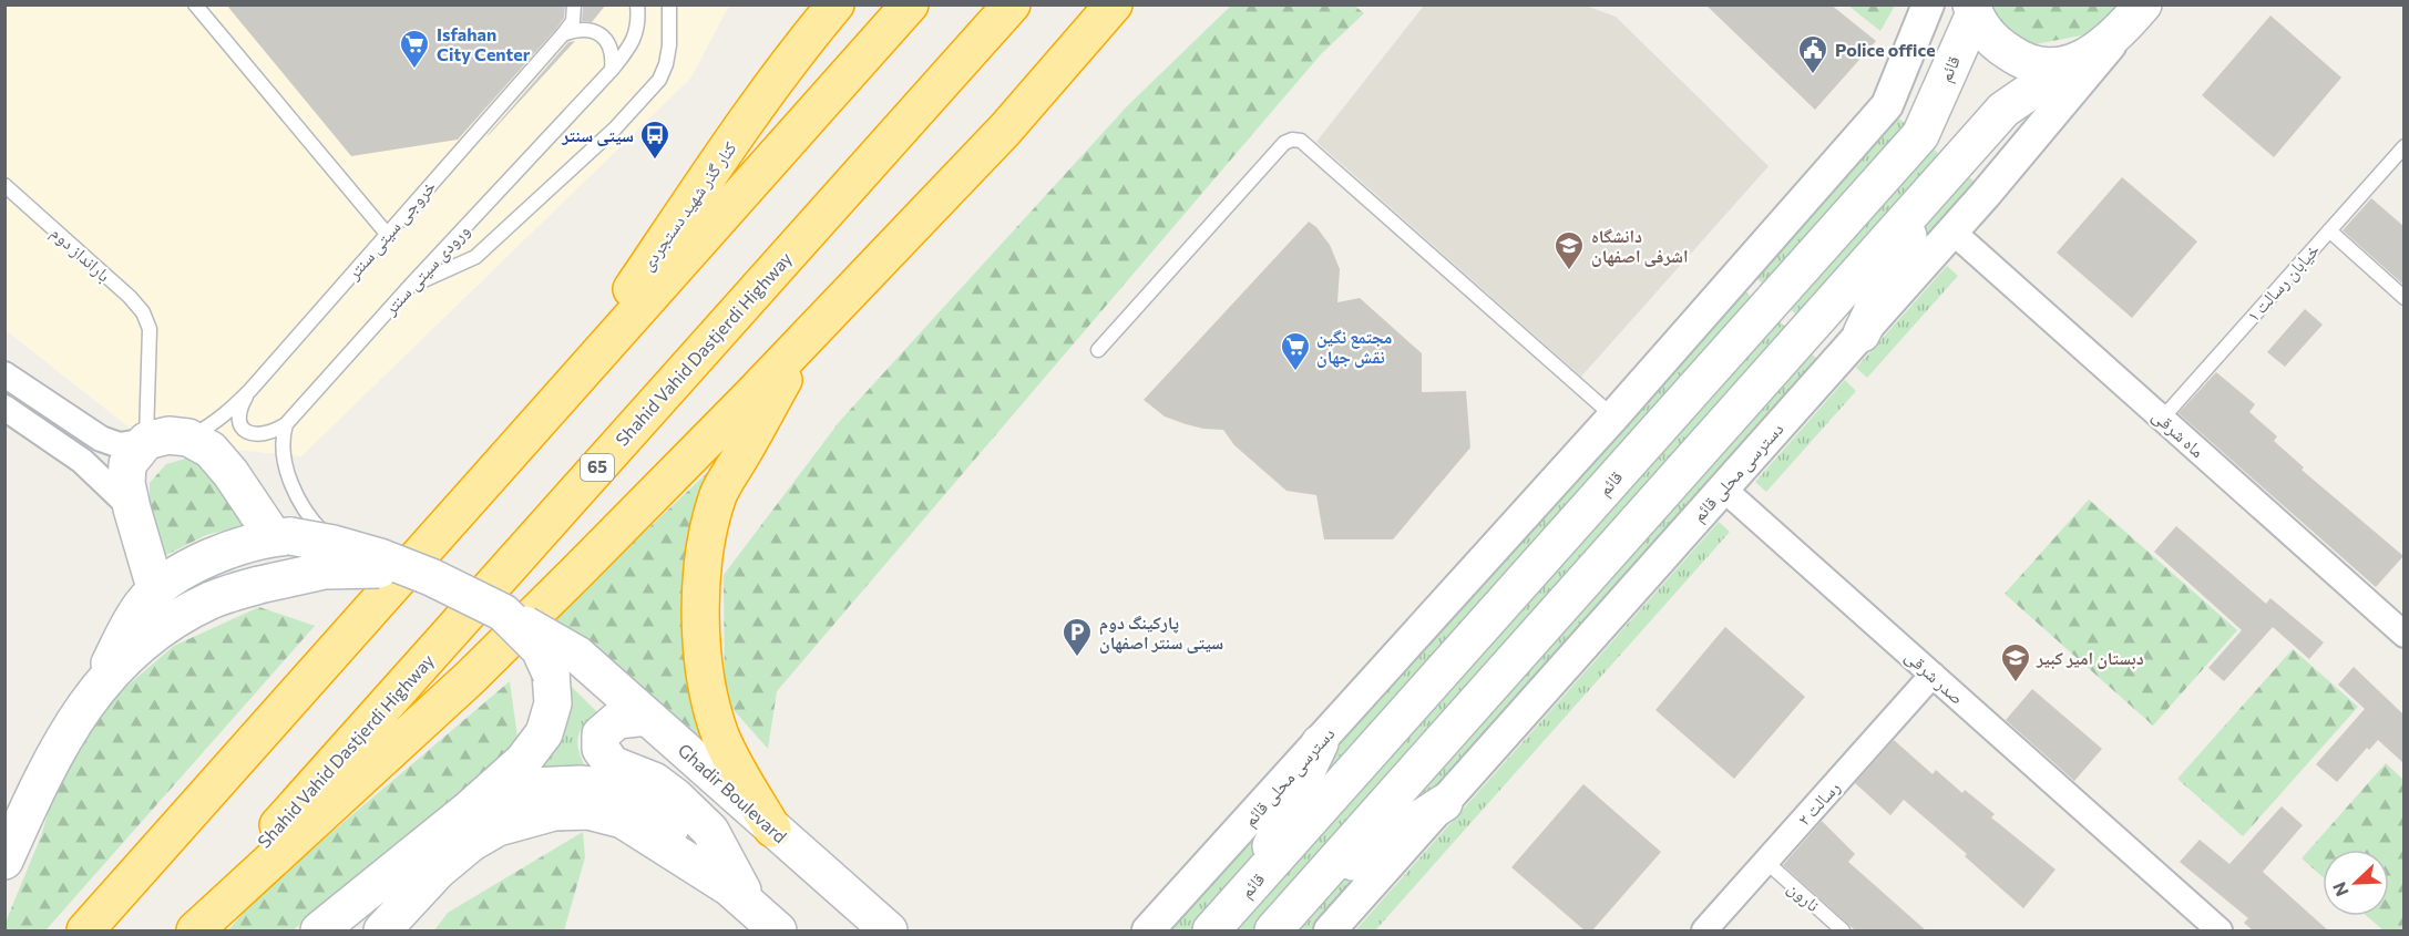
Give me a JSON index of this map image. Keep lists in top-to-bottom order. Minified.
{"streets":{"highway":["کنار گذر شهید دستجردی","Shahid Vahid Dastjerdi Highway","65"],"main road":["قائم","Ghadir Boulevard"],"street":["ماه شرقی","دسترسی محلی قائم","صدر شرقی","رسالت ۲"],"lane":["خروجی سیتی سنتر","بارانداز دوم","ورودی سیتی سنتر","خیابان رسالت ۱","نارون"]},"crossings":[["خیابان رسالت ۱","ماه شرقی"],["ماه شرقی","دسترسی محلی قائم"],["دسترسی محلی قائم","صدر شرقی"],["صدر شرقی","رسالت ۲"],["رسالت ۲","نارون"]],"places":{"supermarket":["Isfahan City Center","مجتمع نگین نقش جهان"],"public building":["Police office"],"bus stop":["سیتی سنتر"],"school or university":["دانشگاه اشرفی اصفهان","دبستان امیر کبیر"],"parking":["پارکینگ دوم سیتی سنتر اصفهان"]},"north":"bottom left"}
